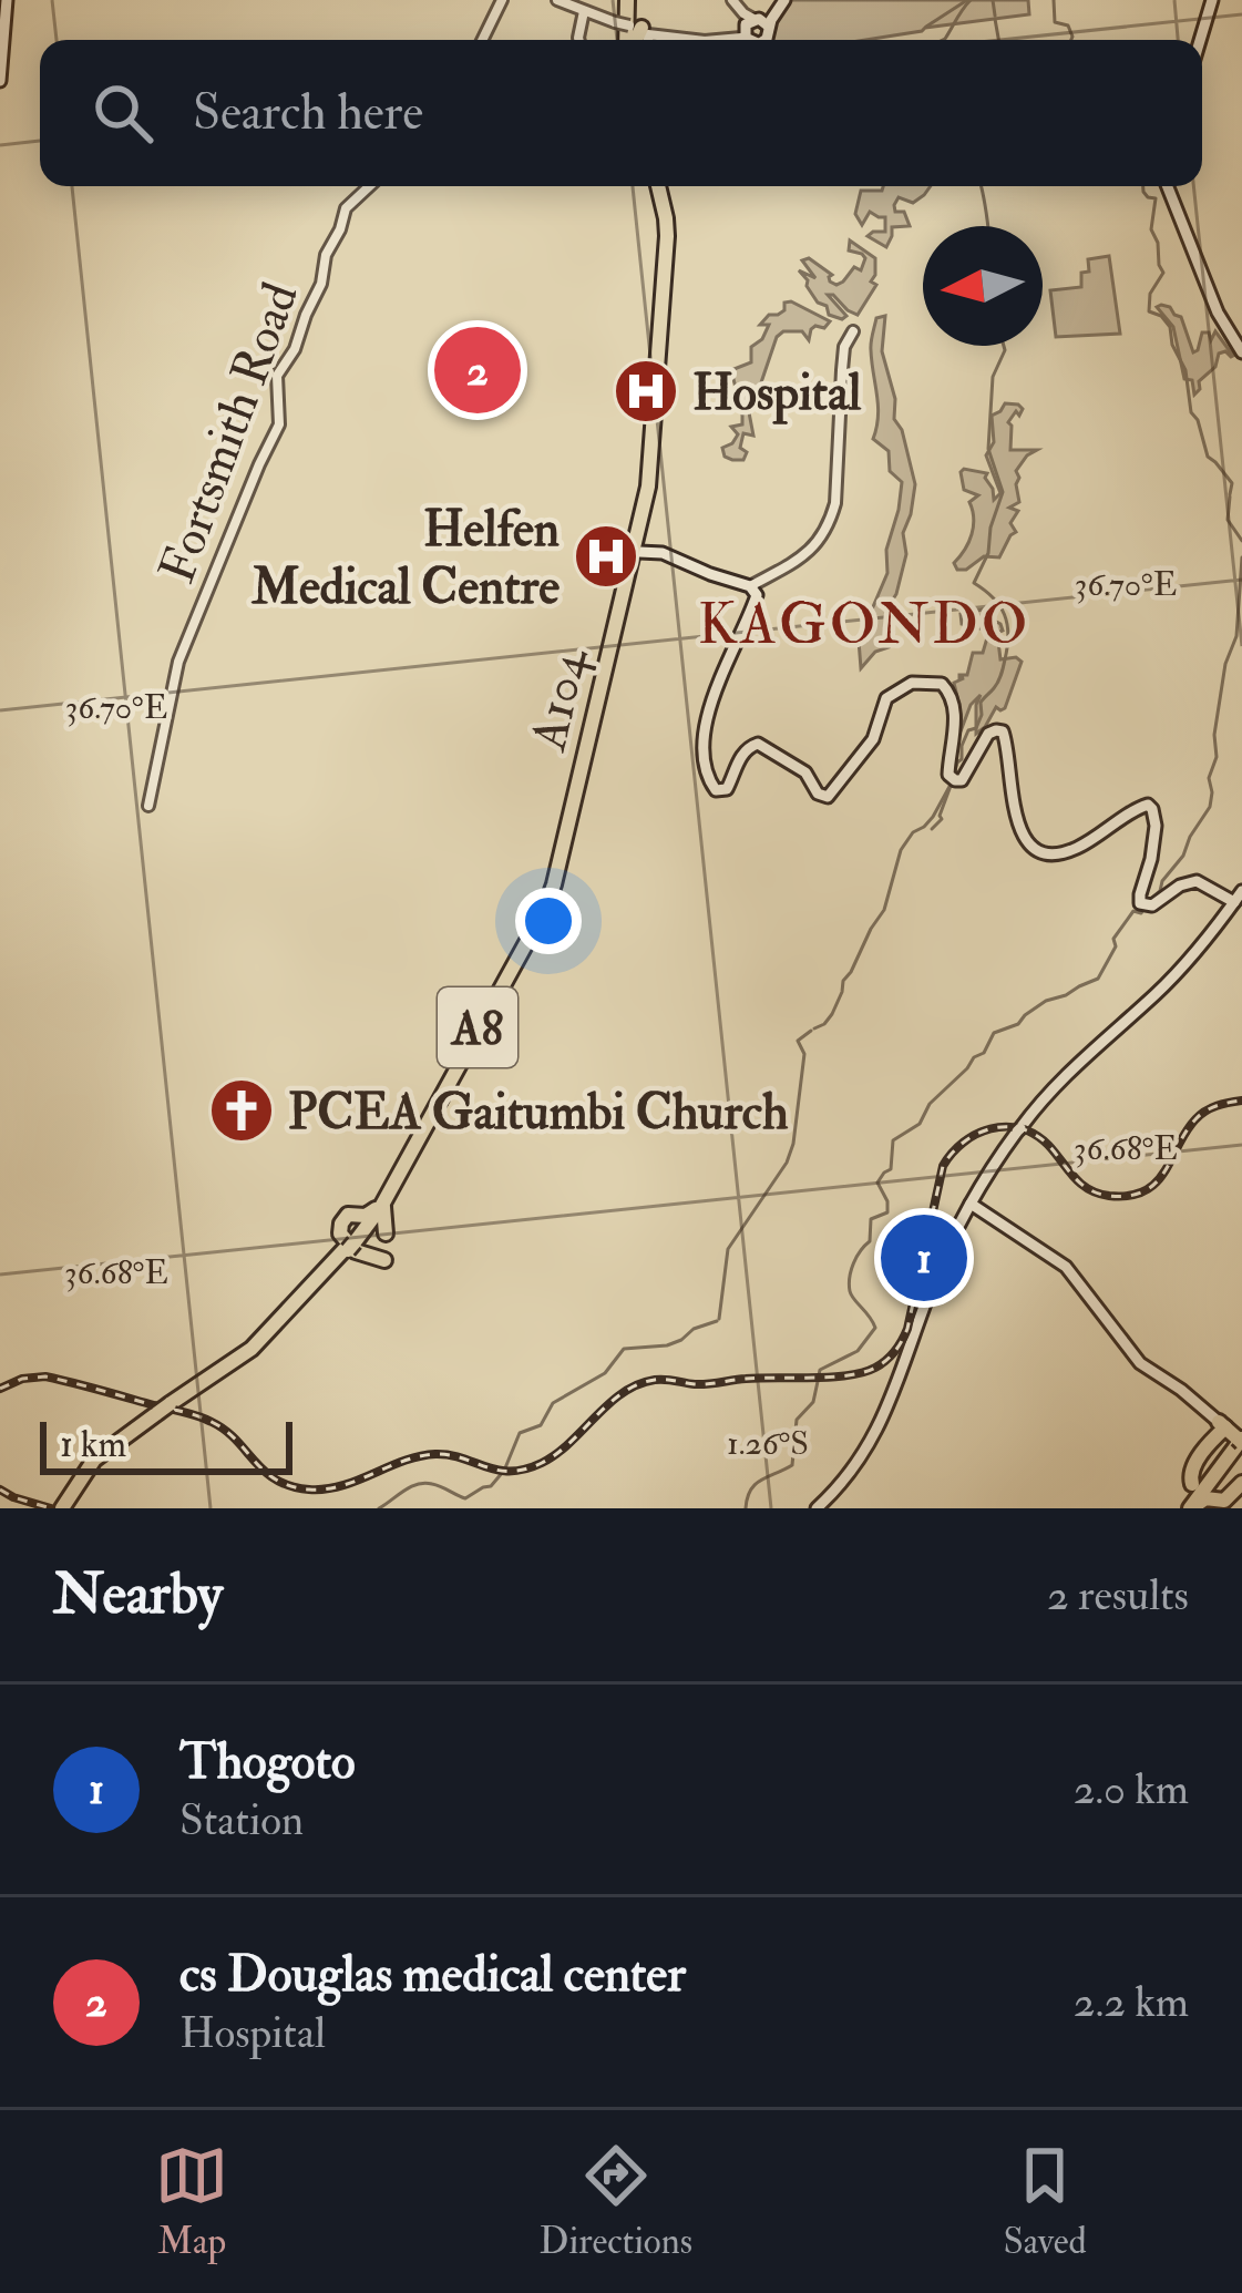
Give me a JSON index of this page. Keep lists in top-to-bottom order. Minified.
{"streets":{"main road":["A8"],"street":["Fortsmith Road"]},"districts":["KAGONDO"],"places":{"hospital":["Hospital","Helfen Medical Centre"],"church":["PCEA Gaitumbi Church"]},"scale_bar":"1 km","north":"left","page":{"search":"Search here","pins":["2","1"],"scale":"1 km","heading":["Nearby","2 results"],"list":[{"mark":"1","name":"Thogoto","note":"Station","value":"2.0 km"},{"mark":"2","name":"cs Douglas medical center","note":"Hospital","value":"2.2 km"}],"nav":["Map","Directions","Saved"]},"coordinates":["36.70°E","36.68°E","1.26°S"]}
